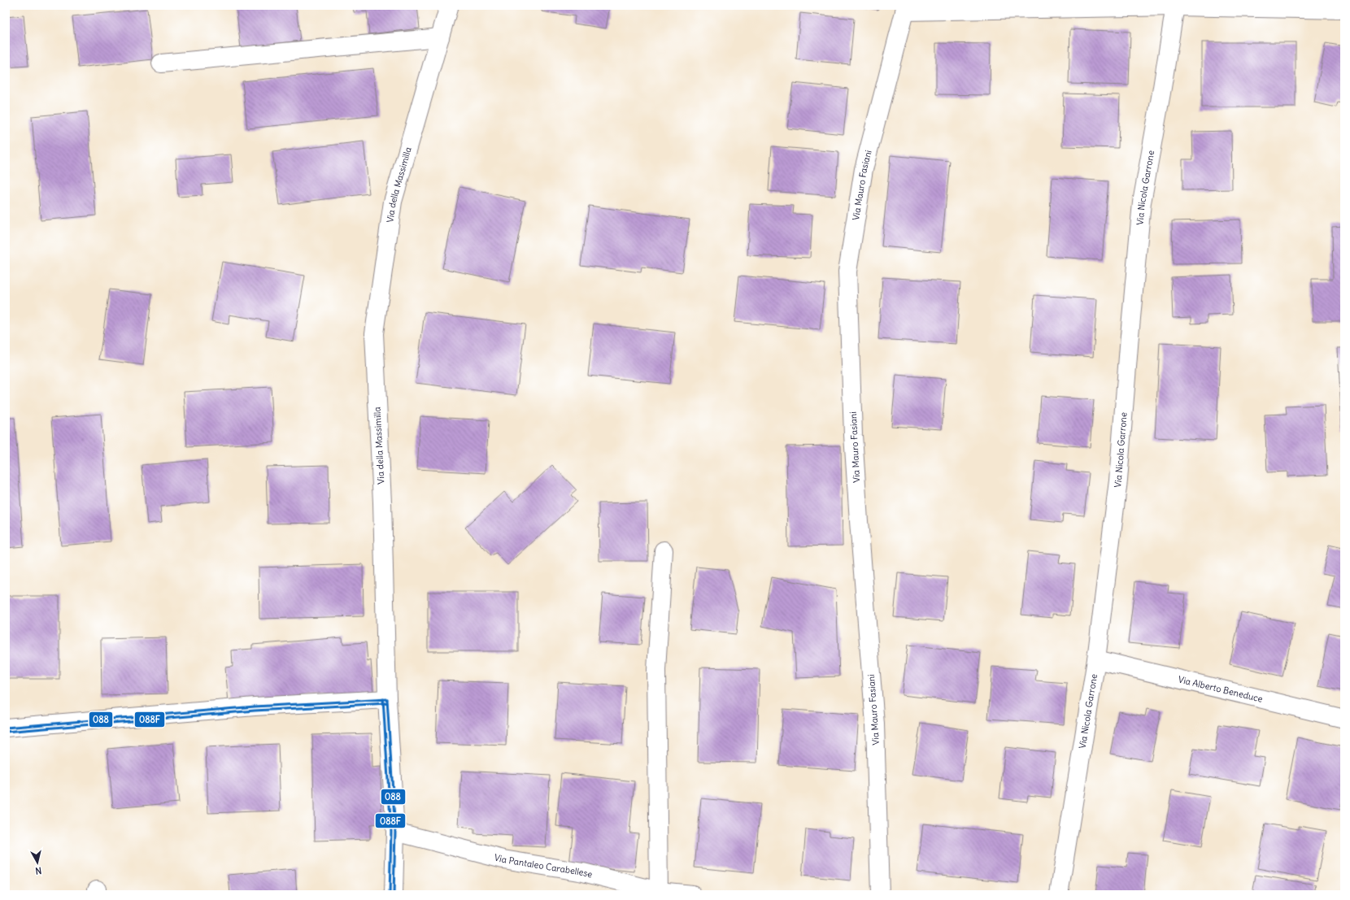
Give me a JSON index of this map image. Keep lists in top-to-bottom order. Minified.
{"streets":{"street":["Via della Massimilla","Via Mauro Fasiani","Via Nicola Garrone","Via Alberto Beneduce","Via Pantaleo Carabellese"]},"crossings":[["Via della Massimilla","Via Pantaleo Carabellese"],["Via Nicola Garrone","Via Alberto Beneduce"]],"lines":["transit line 088","transit line 088F"],"north":"bottom"}
